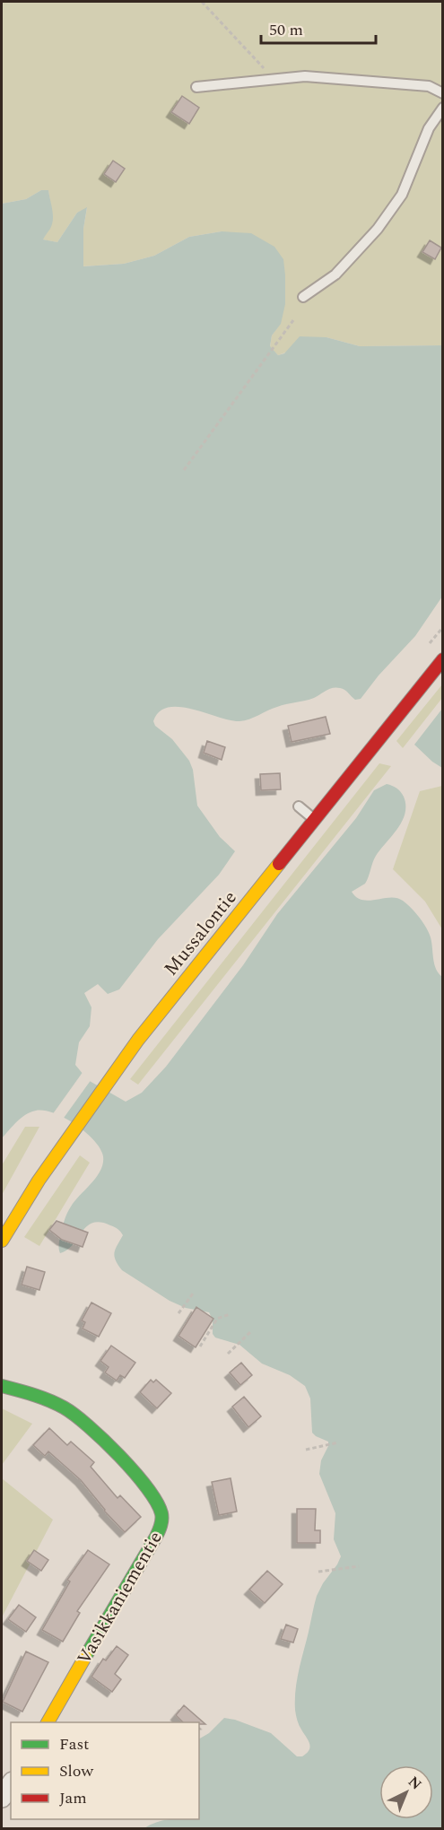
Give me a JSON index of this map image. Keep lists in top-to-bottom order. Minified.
{"streets":{"main road":["Mussalontie","Vasikkaniementie"]},"legend":["Fast","Slow","Jam"],"scale_bar":"50 m","north":"top right"}
